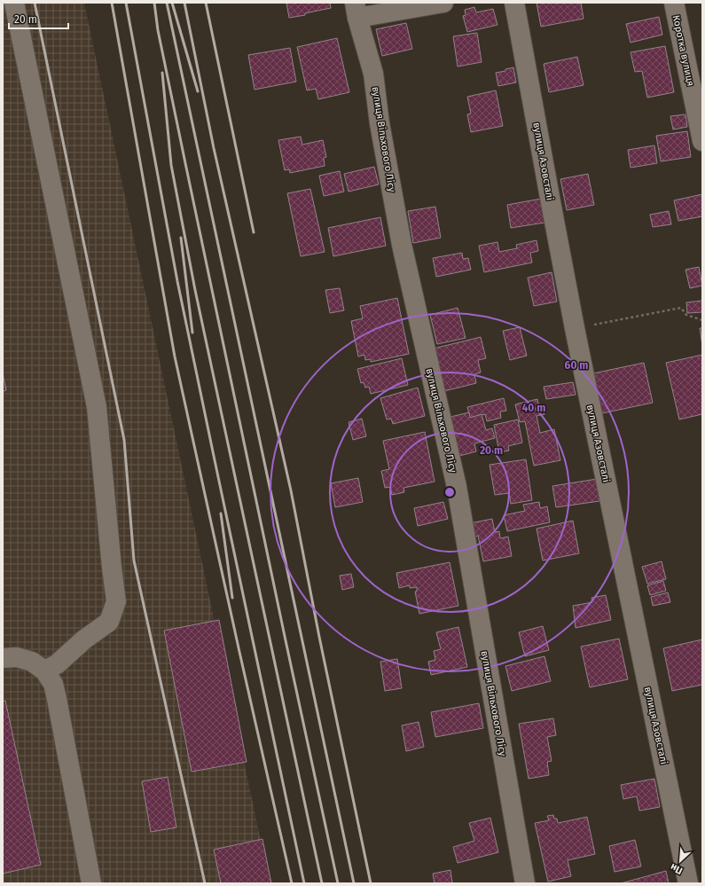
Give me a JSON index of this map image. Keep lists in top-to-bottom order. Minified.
{"streets":{"street":["Коротка вулиця","вулиця Вільхового Лісу","вулиця Азовсталі"]},"scale_bar":"20 m","north":"bottom left","rings":["60 m","40 m","20 m"]}
